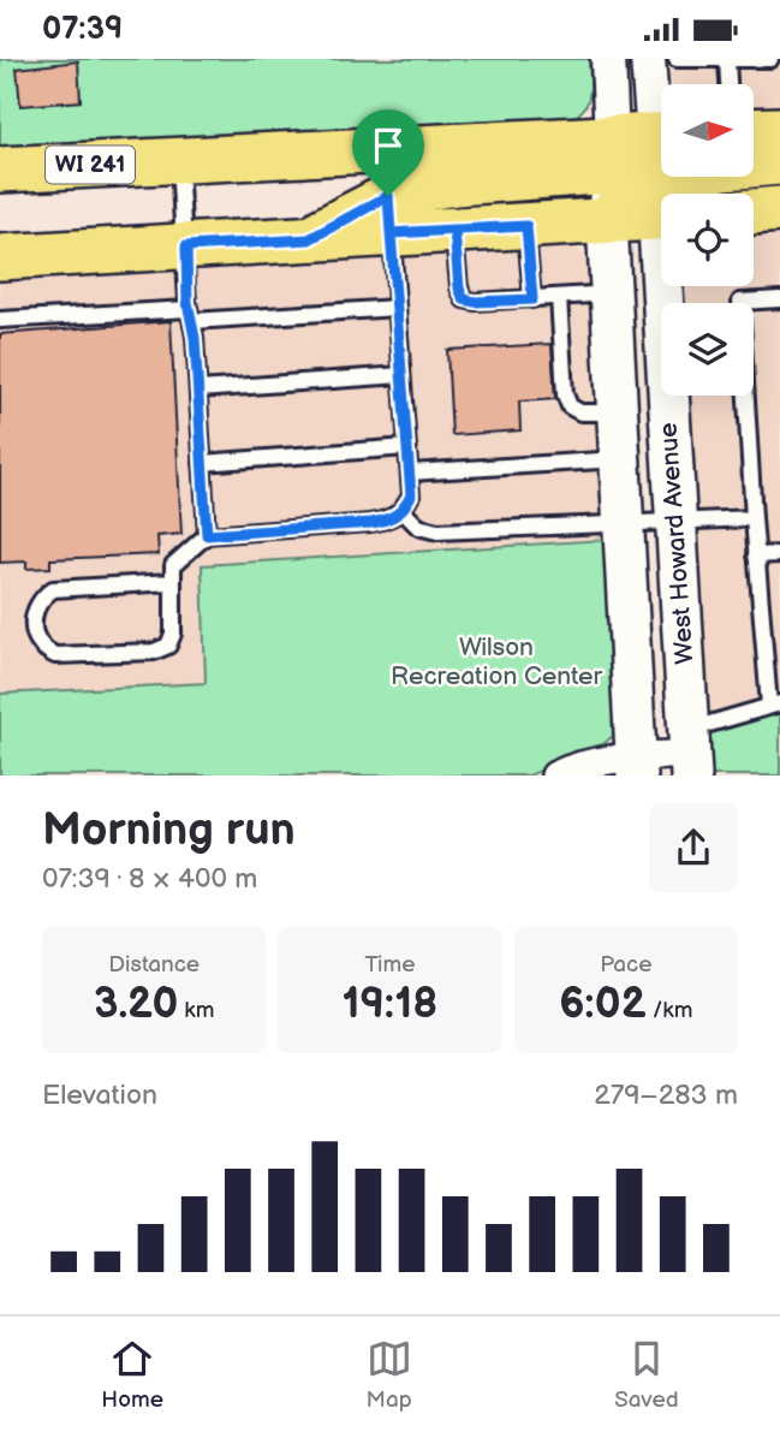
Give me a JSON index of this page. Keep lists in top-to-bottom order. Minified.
{"streets":{"main road":["WI 241","West Howard Avenue"]},"crossings":[["WI 241","West Howard Avenue"]],"parks":["Wilson Recreation Center"],"north":"right","page":{"status":"07:39","heading":["Morning run","07:39 · 8 × 400 m"],"stats":[["Distance","3.20 km"],["Time","19:18"],["Pace","6:02 /km"]],"chart":["Elevation","279–283 m"],"tabs":["Home","Map","Saved"]}}
